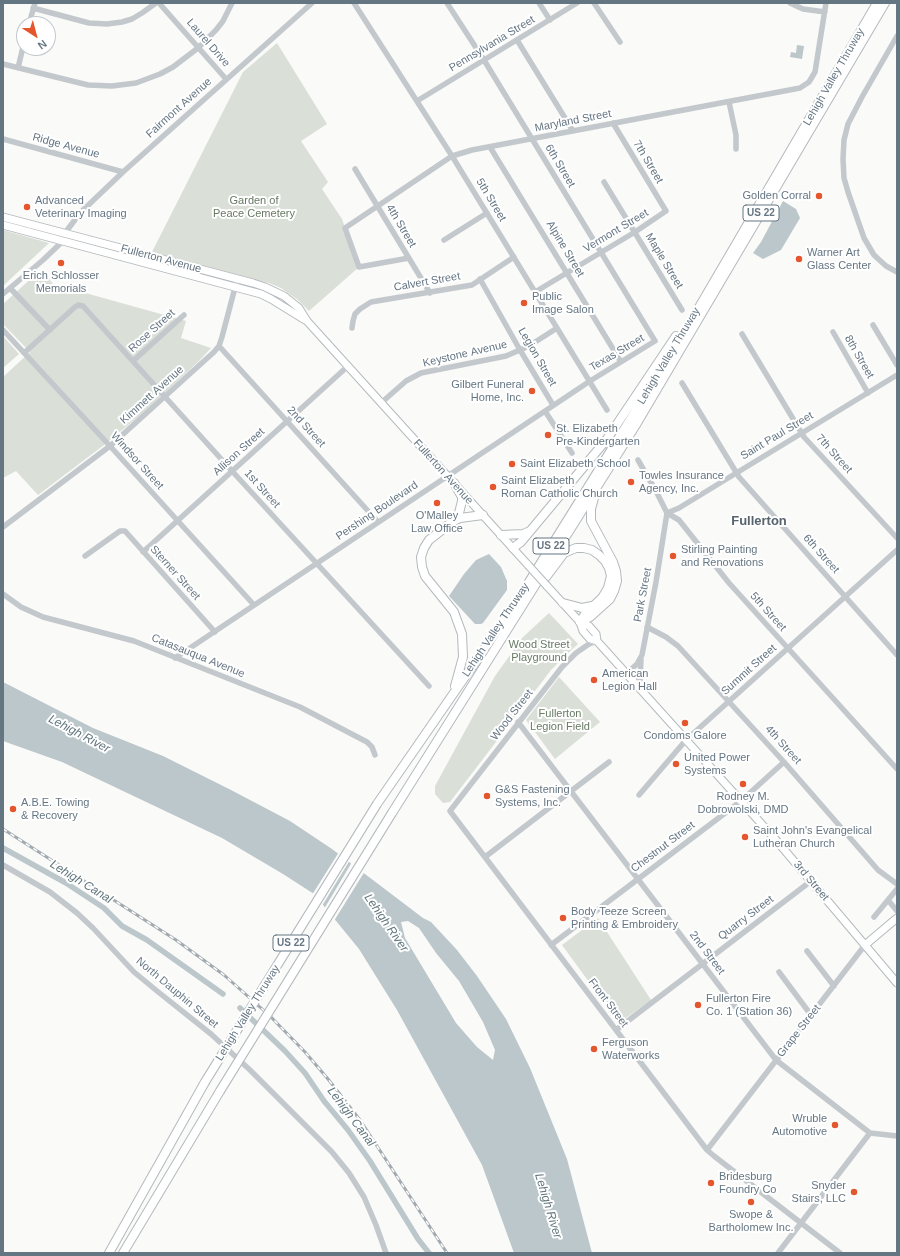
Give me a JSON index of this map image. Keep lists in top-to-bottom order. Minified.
{"streets":{"highway":["Lehigh Valley Thruway","US 22"],"main road":["Fullerton Avenue","3rd Street","Grape Street"],"street":["Laurel Drive","Pennsylvania Street","Fairmont Avenue","Maryland Street","Ridge Avenue","7th Street","6th Street","5th Street","4th Street","Vermont Street","Alpine Street","Maple Street","Calvert Street","Rose Street","Texas Street","Keystone Avenue","Legion Street","8th Street","Kimmett Avenue","2nd Street","Saint Paul Street","Allison Street","Windsor Street","1st Street","Pershing Boulevard","Sterner Street","Park Street","Catasauqua Avenue","Summit Street","Wood Street","Chestnut Street","Quarry Street","North Dauphin Street","Front Street"]},"crossings":[["Laurel Drive","Fairmont Avenue"],["Pennsylvania Street","6th Street"],["Pennsylvania Street","5th Street"],["Fairmont Avenue","Ridge Avenue"],["Fairmont Avenue","Fullerton Avenue"],["Maryland Street","7th Street"],["Maryland Street","6th Street"],["Maryland Street","5th Street"],["Maryland Street","4th Street"],["Maryland Street","Alpine Street"],["7th Street","Vermont Street"],["7th Street","Saint Paul Street"],["6th Street","Vermont Street"],["6th Street","Texas Street"],["6th Street","Saint Paul Street"],["6th Street","Summit Street"],["5th Street","Vermont Street"],["5th Street","Calvert Street"],["5th Street","Texas Street"],["5th Street","Keystone Avenue"],["5th Street","Saint Paul Street"],["5th Street","Pershing Boulevard"],["5th Street","Park Street"],["5th Street","Summit Street"],["4th Street","Calvert Street"],["4th Street","Park Street"],["4th Street","Summit Street"],["4th Street","Chestnut Street"],["Vermont Street","Alpine Street"],["Vermont Street","Maple Street"],["Alpine Street","Texas Street"],["Fullerton Avenue","Keystone Avenue"],["Fullerton Avenue","Kimmett Avenue"],["Fullerton Avenue","Allison Street"],["Fullerton Avenue","Pershing Boulevard"],["Fullerton Avenue","Park Street"],["Fullerton Avenue","Wood Street"],["Fullerton Avenue","3rd Street"],["Calvert Street","Legion Street"],["Rose Street","1st Street"],["Texas Street","Pershing Boulevard"],["Keystone Avenue","Legion Street"],["Legion Street","Pershing Boulevard"],["8th Street","Saint Paul Street"],["Kimmett Avenue","2nd Street"],["Kimmett Avenue","Windsor Street"],["Kimmett Avenue","1st Street"],["2nd Street","Allison Street"],["2nd Street","Pershing Boulevard"],["2nd Street","Wood Street"],["2nd Street","Chestnut Street"],["2nd Street","Quarry Street"],["2nd Street","Grape Street"],["Saint Paul Street","Park Street"],["Allison Street","Windsor Street"],["Allison Street","1st Street"],["Allison Street","Sterner Street"],["Windsor Street","Pershing Boulevard"],["1st Street","Pershing Boulevard"],["Pershing Boulevard","Sterner Street"],["Pershing Boulevard","Catasauqua Avenue"],["Park Street","3rd Street"],["Summit Street","3rd Street"],["Wood Street","Front Street"],["Chestnut Street","3rd Street"],["Chestnut Street","Front Street"],["3rd Street","Quarry Street"],["3rd Street","Grape Street"],["Quarry Street","Front Street"],["Front Street","Grape Street"]],"districts":["Fullerton"],"water":["Lehigh River","Lehigh Canal"],"parks":["Garden of Peace Cemetery","Wood Street Playground","Fullerton Legion Field"],"places":["Golden Corral","Advanced Veterinary Imaging","Warner Art Glass Center","Erich Schlosser Memorials","Public Image Salon","Gilbert Funeral Home, Inc.","St. Elizabeth Pre-Kindergarten","Saint Elizabeth School","Towles Insurance Agency, Inc.","Saint Elizabeth Roman Catholic Church","O'Malley Law Office","Stirling Painting and Renovations","American Legion Hall","Condoms Galore","United Power Systems","Rodney M. Dobrowolski, DMD","G&S Fastening Systems, Inc.","A.B.E. Towing & Recovery","Saint John's Evangelical Lutheran Church","Body Teeze Screen Printing & Embroidery","Fullerton Fire Co. 1 (Station 36)","Ferguson Waterworks","Wruble Automotive","Bridesburg Foundry Co","Snyder Stairs, LLC","Swope & Bartholomew Inc."],"north":"bottom right"}
